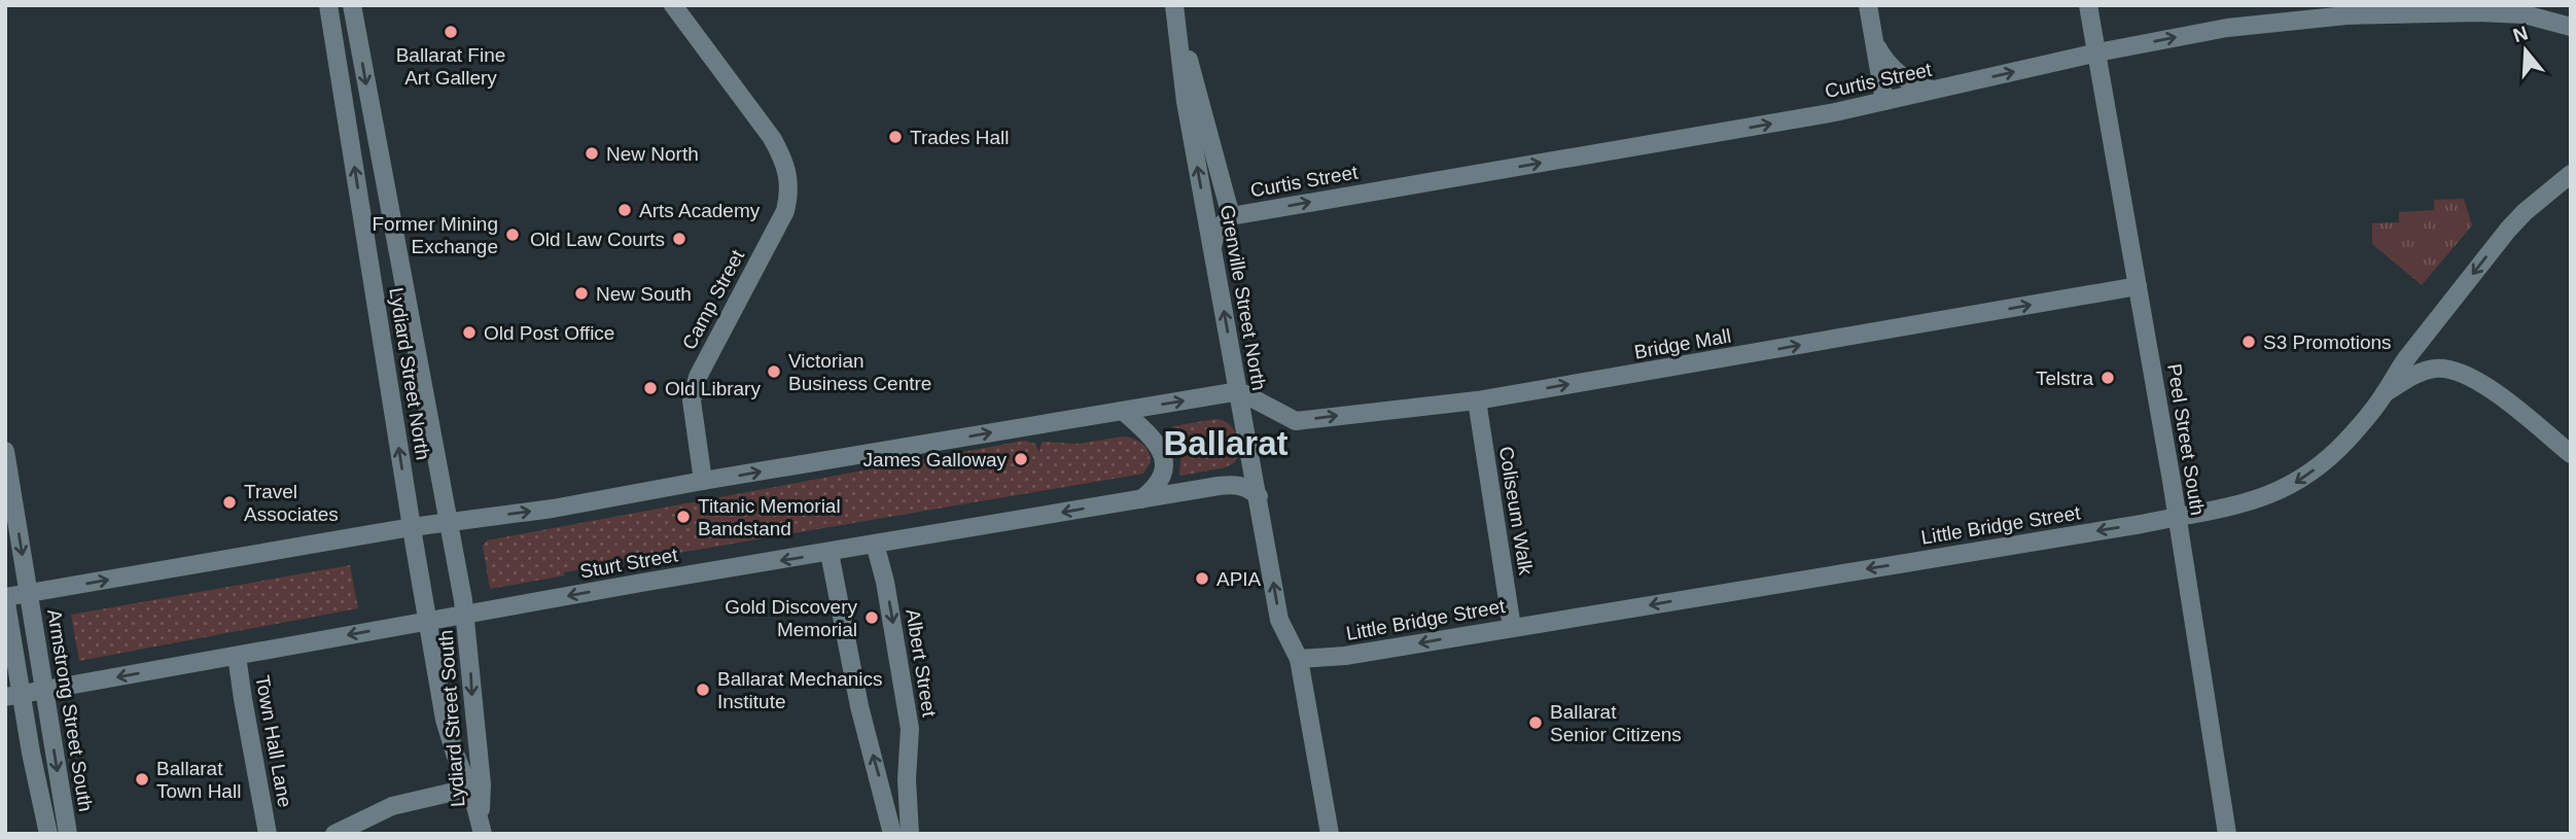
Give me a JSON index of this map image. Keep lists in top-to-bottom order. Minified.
{"streets":{"street":["Curtis Street","Grenville Street North","Camp Street","Bridge Mall","Lydiard Street North","Peel Street South","Coliseum Walk","Little Bridge Street","Sturt Street","Albert Street","Armstrong Street South","Lydiard Street South","Town Hall Lane"]},"crossings":[["Curtis Street","Grenville Street North"],["Curtis Street","Peel Street South"],["Grenville Street North","Bridge Mall"],["Grenville Street North","Little Bridge Street"],["Grenville Street North","Sturt Street"],["Bridge Mall","Peel Street South"],["Bridge Mall","Coliseum Walk"],["Lydiard Street North","Sturt Street"],["Lydiard Street North","Lydiard Street South"],["Peel Street South","Little Bridge Street"],["Coliseum Walk","Little Bridge Street"],["Sturt Street","Albert Street"],["Sturt Street","Armstrong Street South"],["Sturt Street","Lydiard Street South"],["Sturt Street","Town Hall Lane"]],"one_way":["Curtis Street","Bridge Mall","Little Bridge Street"],"districts":["Ballarat"],"places":["Ballarat Fine Art Gallery","Trades Hall","New North","Arts Academy","Former Mining Exchange","Old Law Courts","New South","Old Post Office","S3 Promotions","Victorian Business Centre","Telstra","Old Library","James Galloway","Travel Associates","Titanic Memorial Bandstand","APIA","Gold Discovery Memorial","Ballarat Mechanics Institute","Ballarat Senior Citizens","Ballarat Town Hall"],"north":"top"}
